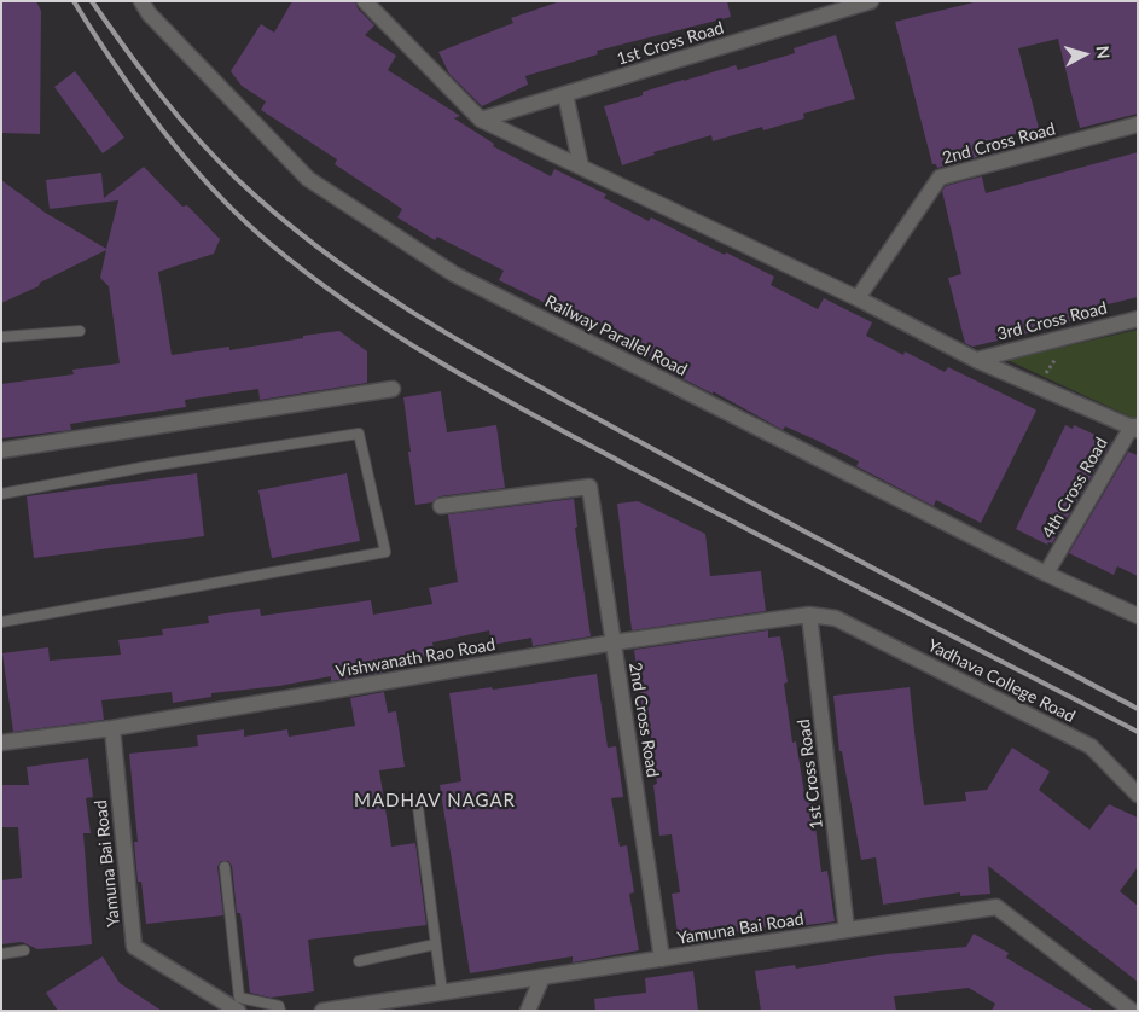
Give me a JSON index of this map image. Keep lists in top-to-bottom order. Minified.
{"streets":{"street":["1st Cross Road","2nd Cross Road","3rd Cross Road","Railway Parallel Road","4th Cross Road","Vishwanath Rao Road","Yadhava College Road","Yamuna Bai Road"]},"crossings":[["1st Cross Road","Vishwanath Rao Road"],["1st Cross Road","Yamuna Bai Road"],["2nd Cross Road","Vishwanath Rao Road"],["2nd Cross Road","Yamuna Bai Road"],["Railway Parallel Road","4th Cross Road"],["Vishwanath Rao Road","Yadhava College Road"],["Vishwanath Rao Road","Yamuna Bai Road"]],"districts":["MADHAV NAGAR"],"north":"right"}
